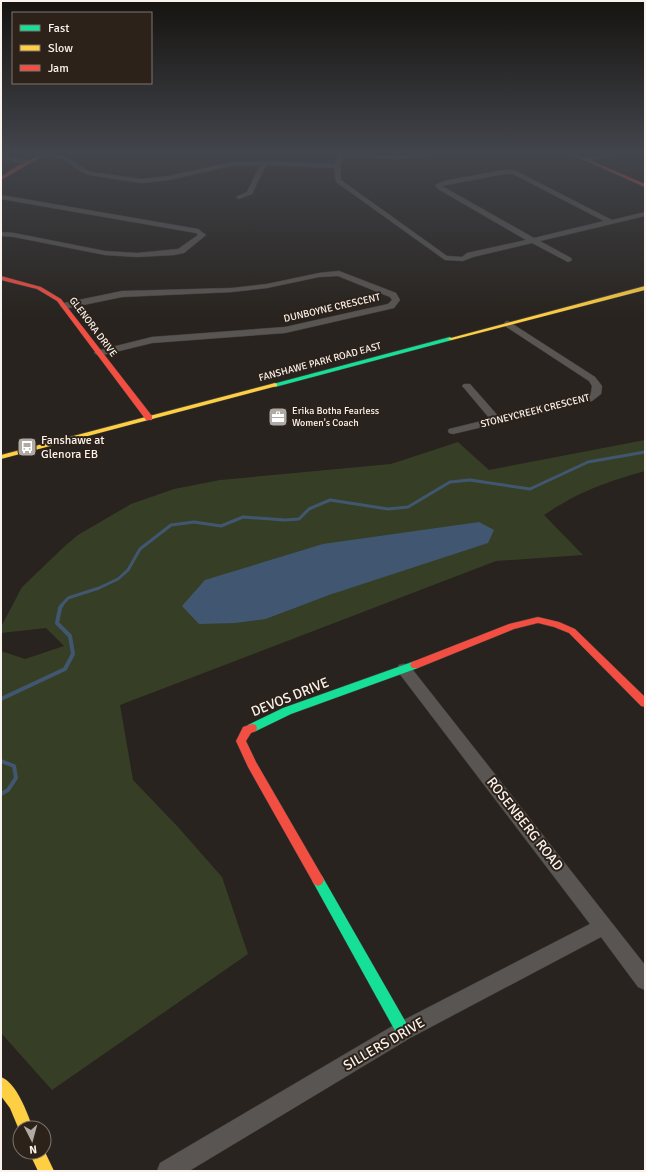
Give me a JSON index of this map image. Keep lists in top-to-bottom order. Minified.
{"streets":{"street":["DUNBOYNE CRESCENT","GLENORA DRIVE","FANSHAWE PARK ROAD EAST","STONEYCREEK CRESCENT","DEVOS DRIVE","ROSENBERG ROAD","SILLERS DRIVE"]},"crossings":[["DUNBOYNE CRESCENT","GLENORA DRIVE"],["GLENORA DRIVE","FANSHAWE PARK ROAD EAST"],["FANSHAWE PARK ROAD EAST","STONEYCREEK CRESCENT"],["DEVOS DRIVE","ROSENBERG ROAD"],["DEVOS DRIVE","SILLERS DRIVE"],["ROSENBERG ROAD","SILLERS DRIVE"]],"places":{"office":["Erika Botha Fearless Women's Coach"],"bus stop":["Fanshawe at Glenora EB"]},"legend":["Fast","Slow","Jam"],"north":"bottom"}
